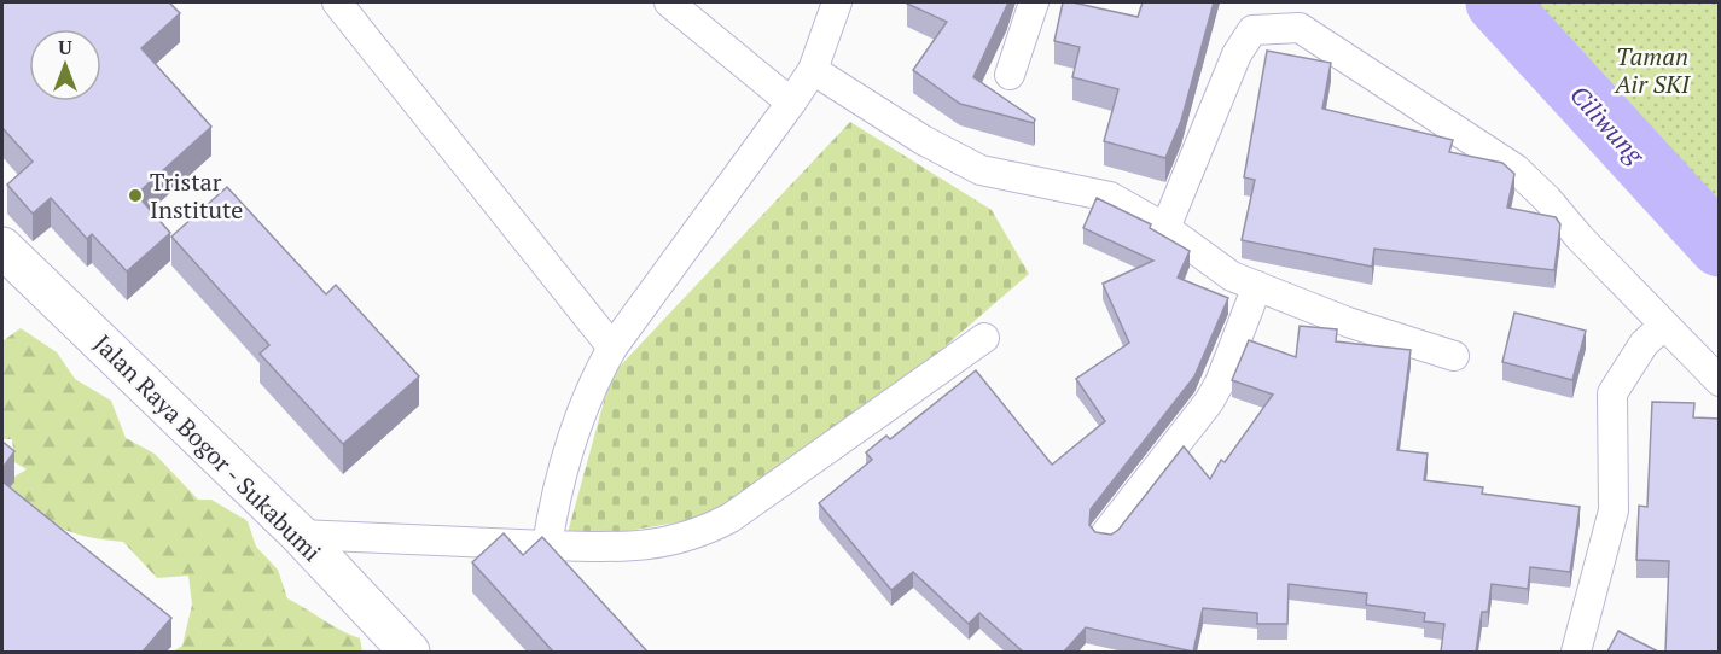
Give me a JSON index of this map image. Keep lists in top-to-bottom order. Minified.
{"streets":{"highway":["Jalan Raya Bogor - Sukabumi"]},"water":["Ciliwung"],"parks":["Taman Air SKI"],"places":["Tristar Institute"],"north":"top"}
